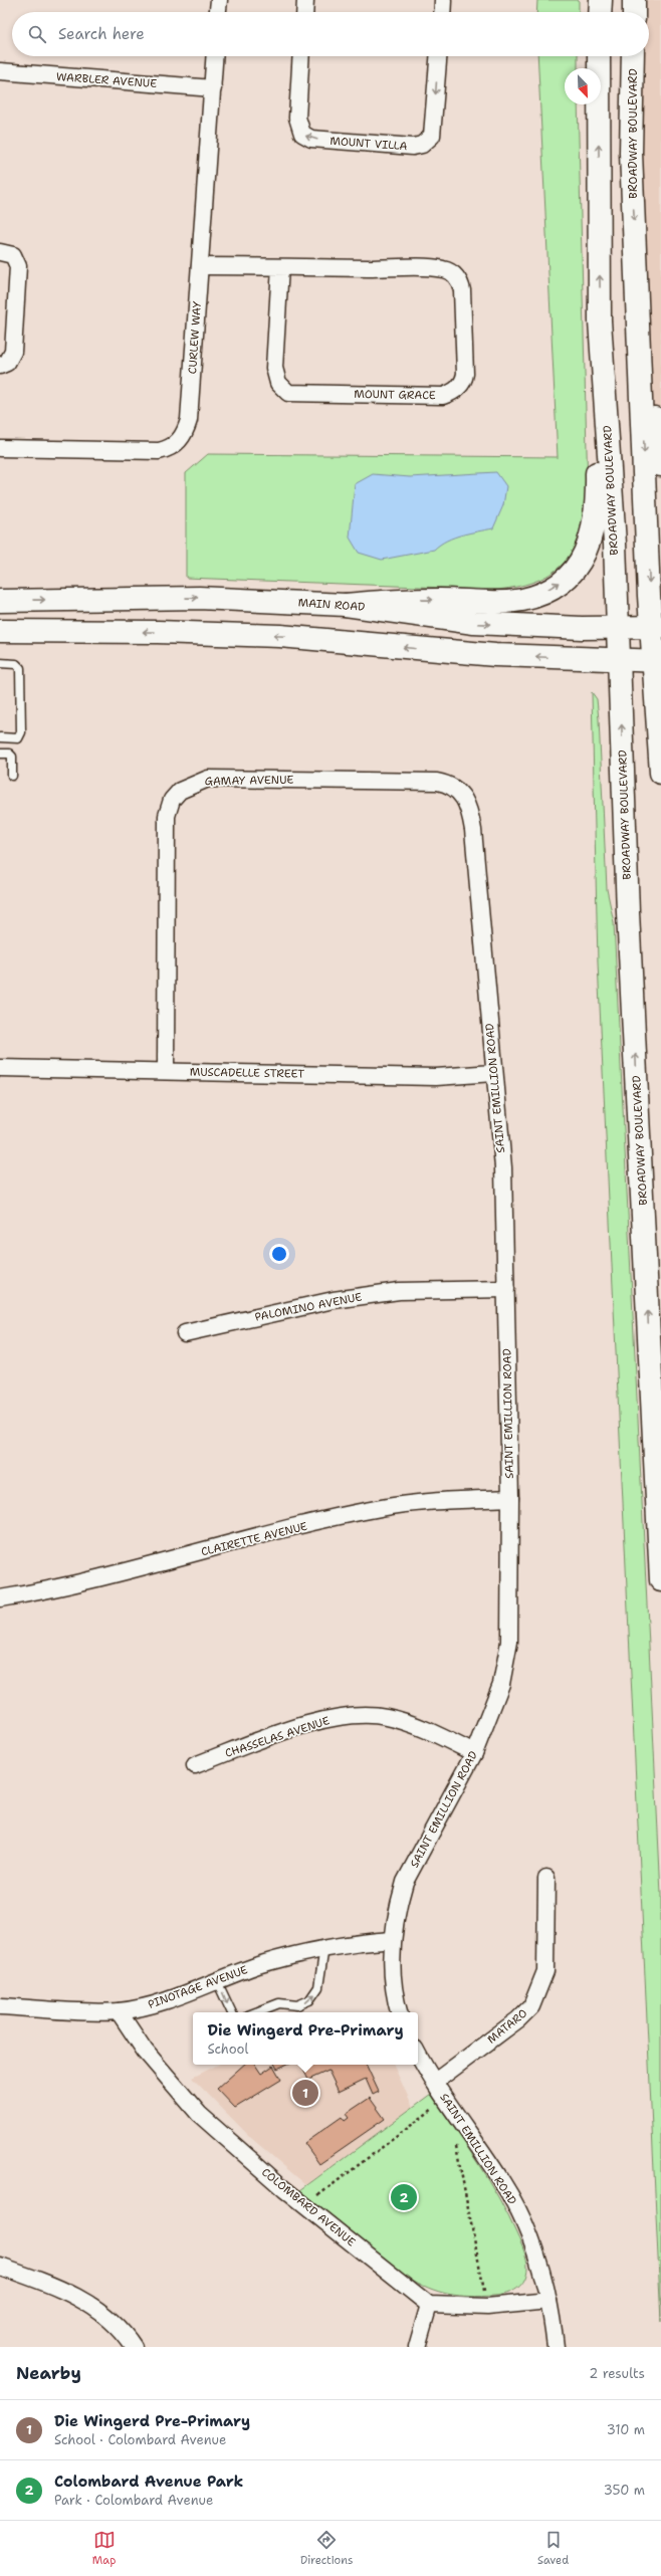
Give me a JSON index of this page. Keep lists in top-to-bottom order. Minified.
{"streets":{"main road":["BROADWAY BOULEVARD","MAIN ROAD"],"street":["WARBLER AVENUE","MOUNT VILLA","CURLEW WAY","MOUNT GRACE","GAMAY AVENUE","MUSCADELLE STREET","SAINT EMILLION ROAD","PALOMINO AVENUE","CLAIRETTE AVENUE","CHASSELAS AVENUE","PINOTAGE AVENUE","MATARO","COLOMBARD AVENUE"]},"crossings":[["WARBLER AVENUE","CURLEW WAY"],["BROADWAY BOULEVARD","MAIN ROAD"],["CURLEW WAY","MOUNT GRACE"],["GAMAY AVENUE","MUSCADELLE STREET"],["GAMAY AVENUE","SAINT EMILLION ROAD"],["MUSCADELLE STREET","SAINT EMILLION ROAD"],["SAINT EMILLION ROAD","PALOMINO AVENUE"],["SAINT EMILLION ROAD","CLAIRETTE AVENUE"],["SAINT EMILLION ROAD","CHASSELAS AVENUE"],["SAINT EMILLION ROAD","PINOTAGE AVENUE"],["SAINT EMILLION ROAD","MATARO"],["PINOTAGE AVENUE","COLOMBARD AVENUE"]],"north":"bottom right","page":{"search":"Search here","popup":["Die Wingerd Pre-Primary","School"],"pins":["1","2"],"heading":["Nearby","2 results"],"list":[{"mark":"1","name":"Die Wingerd Pre-Primary","note":"School · Colombard Avenue","value":"310 m"},{"mark":"2","name":"Colombard Avenue Park","note":"Park · Colombard Avenue","value":"350 m"}],"nav":["Map","Directions","Saved"]}}
